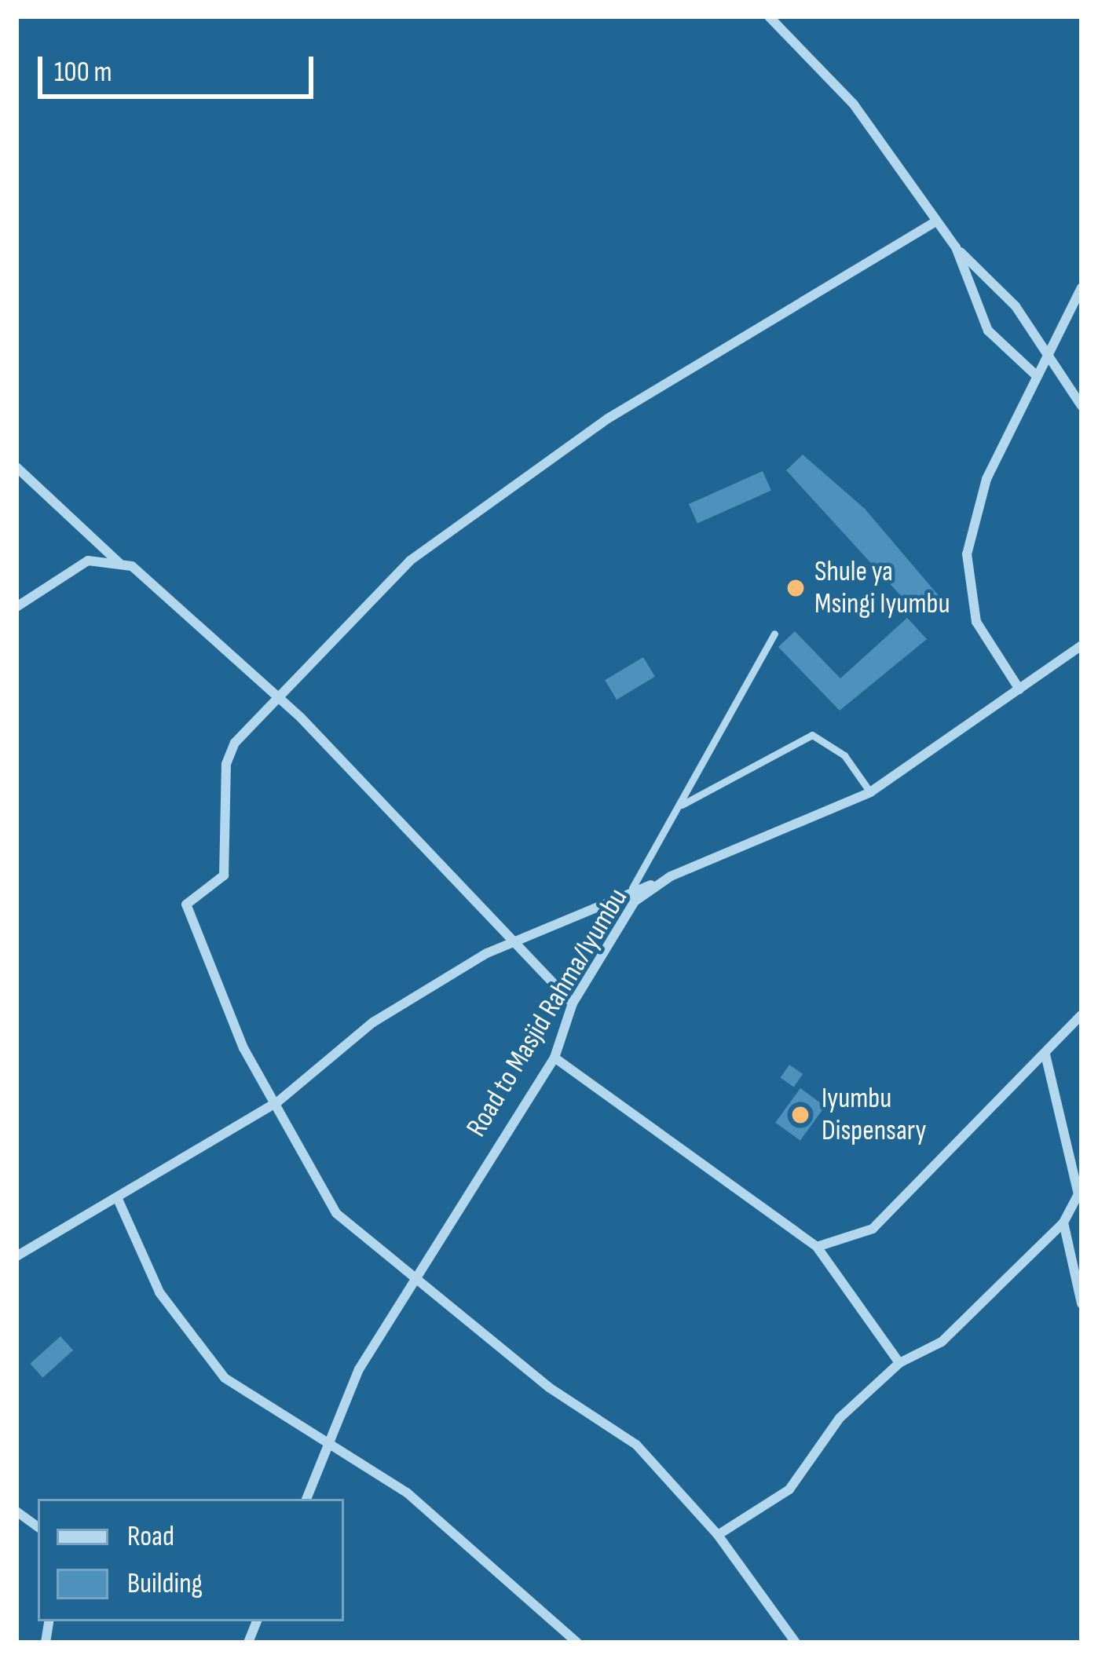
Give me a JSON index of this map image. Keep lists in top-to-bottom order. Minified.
{"streets":{"street":["Road to Masjid Rahma/Iyumbu"]},"places":["Shule ya Msingi Iyumbu","Iyumbu Dispensary"],"legend":["Road","Building"],"scale_bar":"100 m"}
